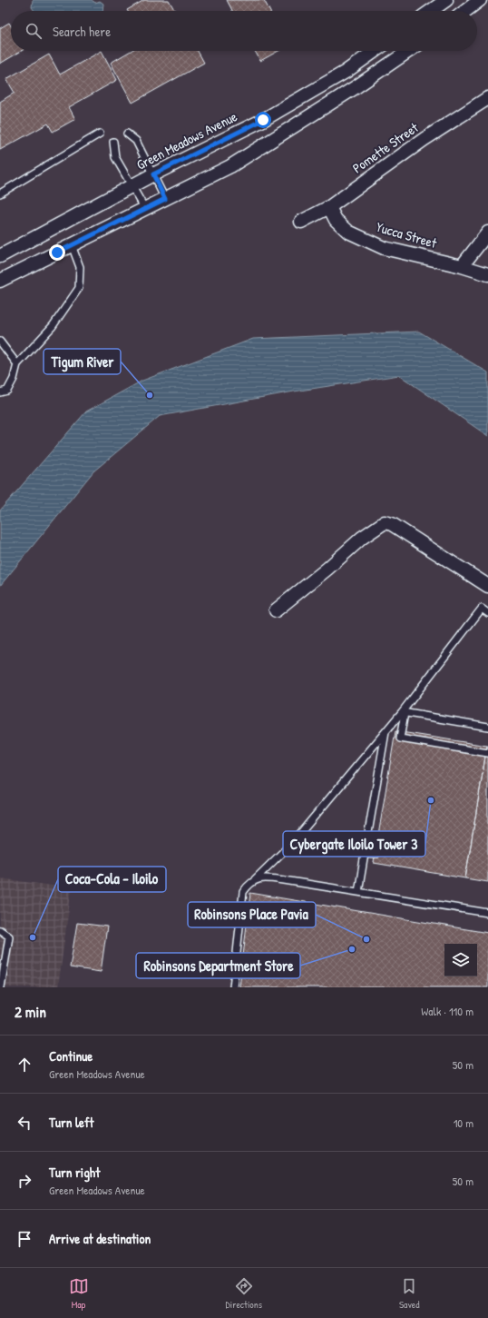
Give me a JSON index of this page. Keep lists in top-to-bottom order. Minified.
{"streets":{"street":["Green Meadows Avenue","Pomette Street","Yucca Street"]},"crossings":[["Pomette Street","Yucca Street"]],"places":["Tigum River","Cybergate Iloilo Tower 3","Coca-Cola - Iloilo","Robinsons Place Pavia","Robinsons Department Store"],"page":{"search":"Search here","heading":["2 min","Walk · 110 m"],"list":[["Continue","Green Meadows Avenue","50 m"],["Turn left","10 m"],["Turn right","Green Meadows Avenue","50 m"],"Arrive at destination"],"nav":["Map","Directions","Saved"]}}
